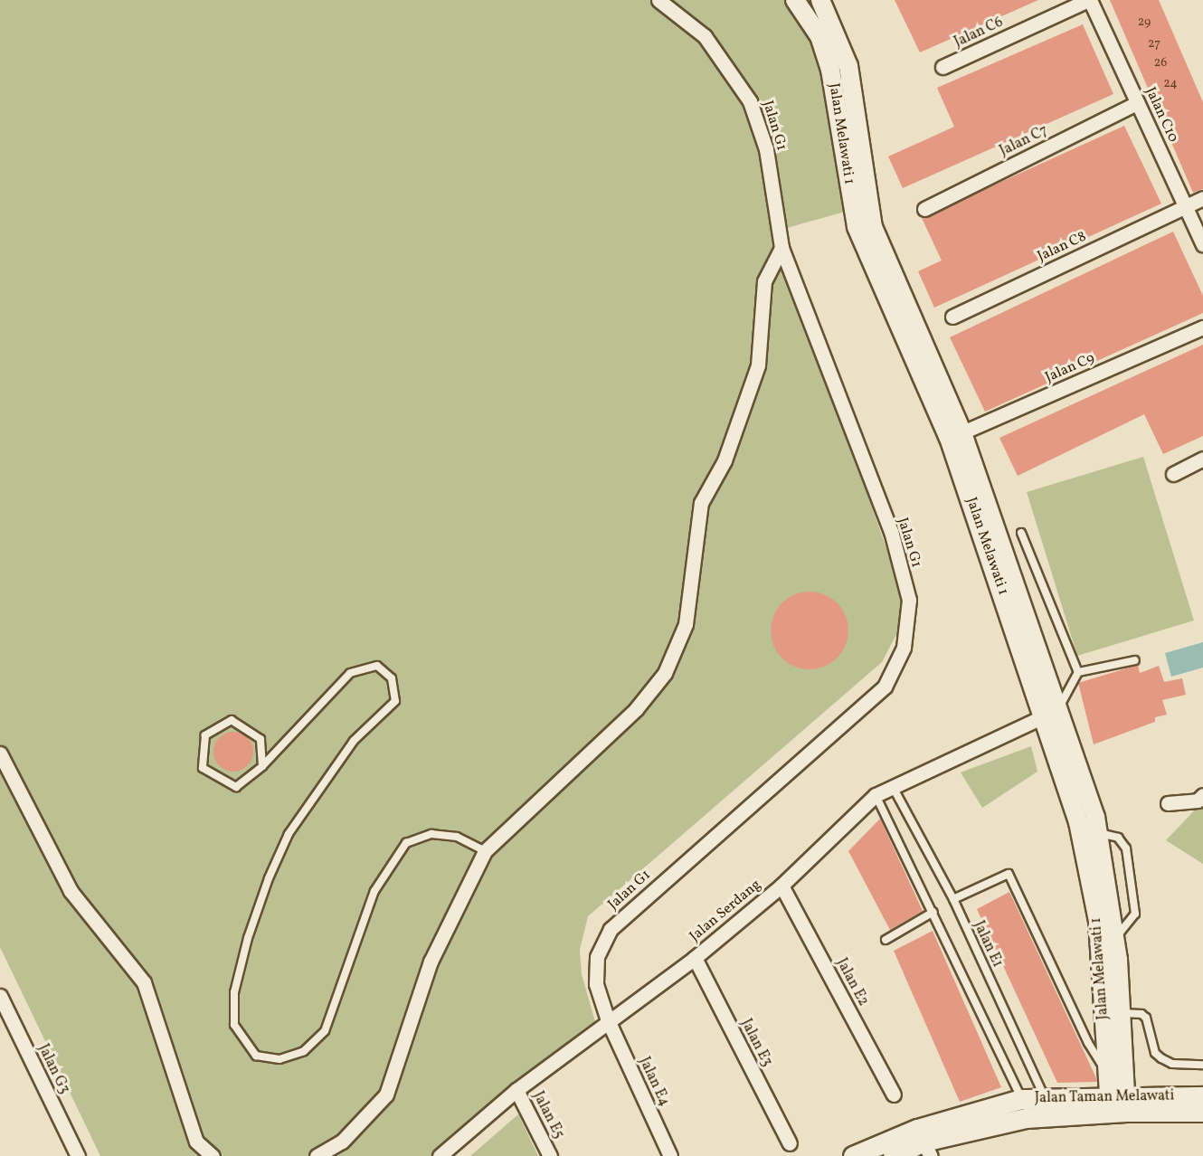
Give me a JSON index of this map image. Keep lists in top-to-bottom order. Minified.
{"streets":{"main road":["Jalan Taman Melawati"],"street":["Jalan C6","Jalan C10","Jalan G1","Jalan Melawati 1","Jalan C7","Jalan C8","Jalan C9","Jalan Serdang","Jalan E2","Jalan E3","Jalan G3","Jalan E4","Jalan E5"],"lane":["Jalan E1"]},"crossings":[["Jalan C6","Jalan C10"],["Jalan C10","Jalan C7"],["Jalan C10","Jalan C8"],["Jalan G1","Jalan Serdang"],["Jalan G1","Jalan E4"],["Jalan Melawati 1","Jalan C9"],["Jalan Melawati 1","Jalan Serdang"],["Jalan Melawati 1","Jalan Taman Melawati"],["Jalan Serdang","Jalan E1"],["Jalan Serdang","Jalan E2"],["Jalan Serdang","Jalan E3"],["Jalan Serdang","Jalan E4"],["Jalan Serdang","Jalan E5"],["Jalan E1","Jalan Taman Melawati"]],"house_numbers":["29","27","26","24"]}
